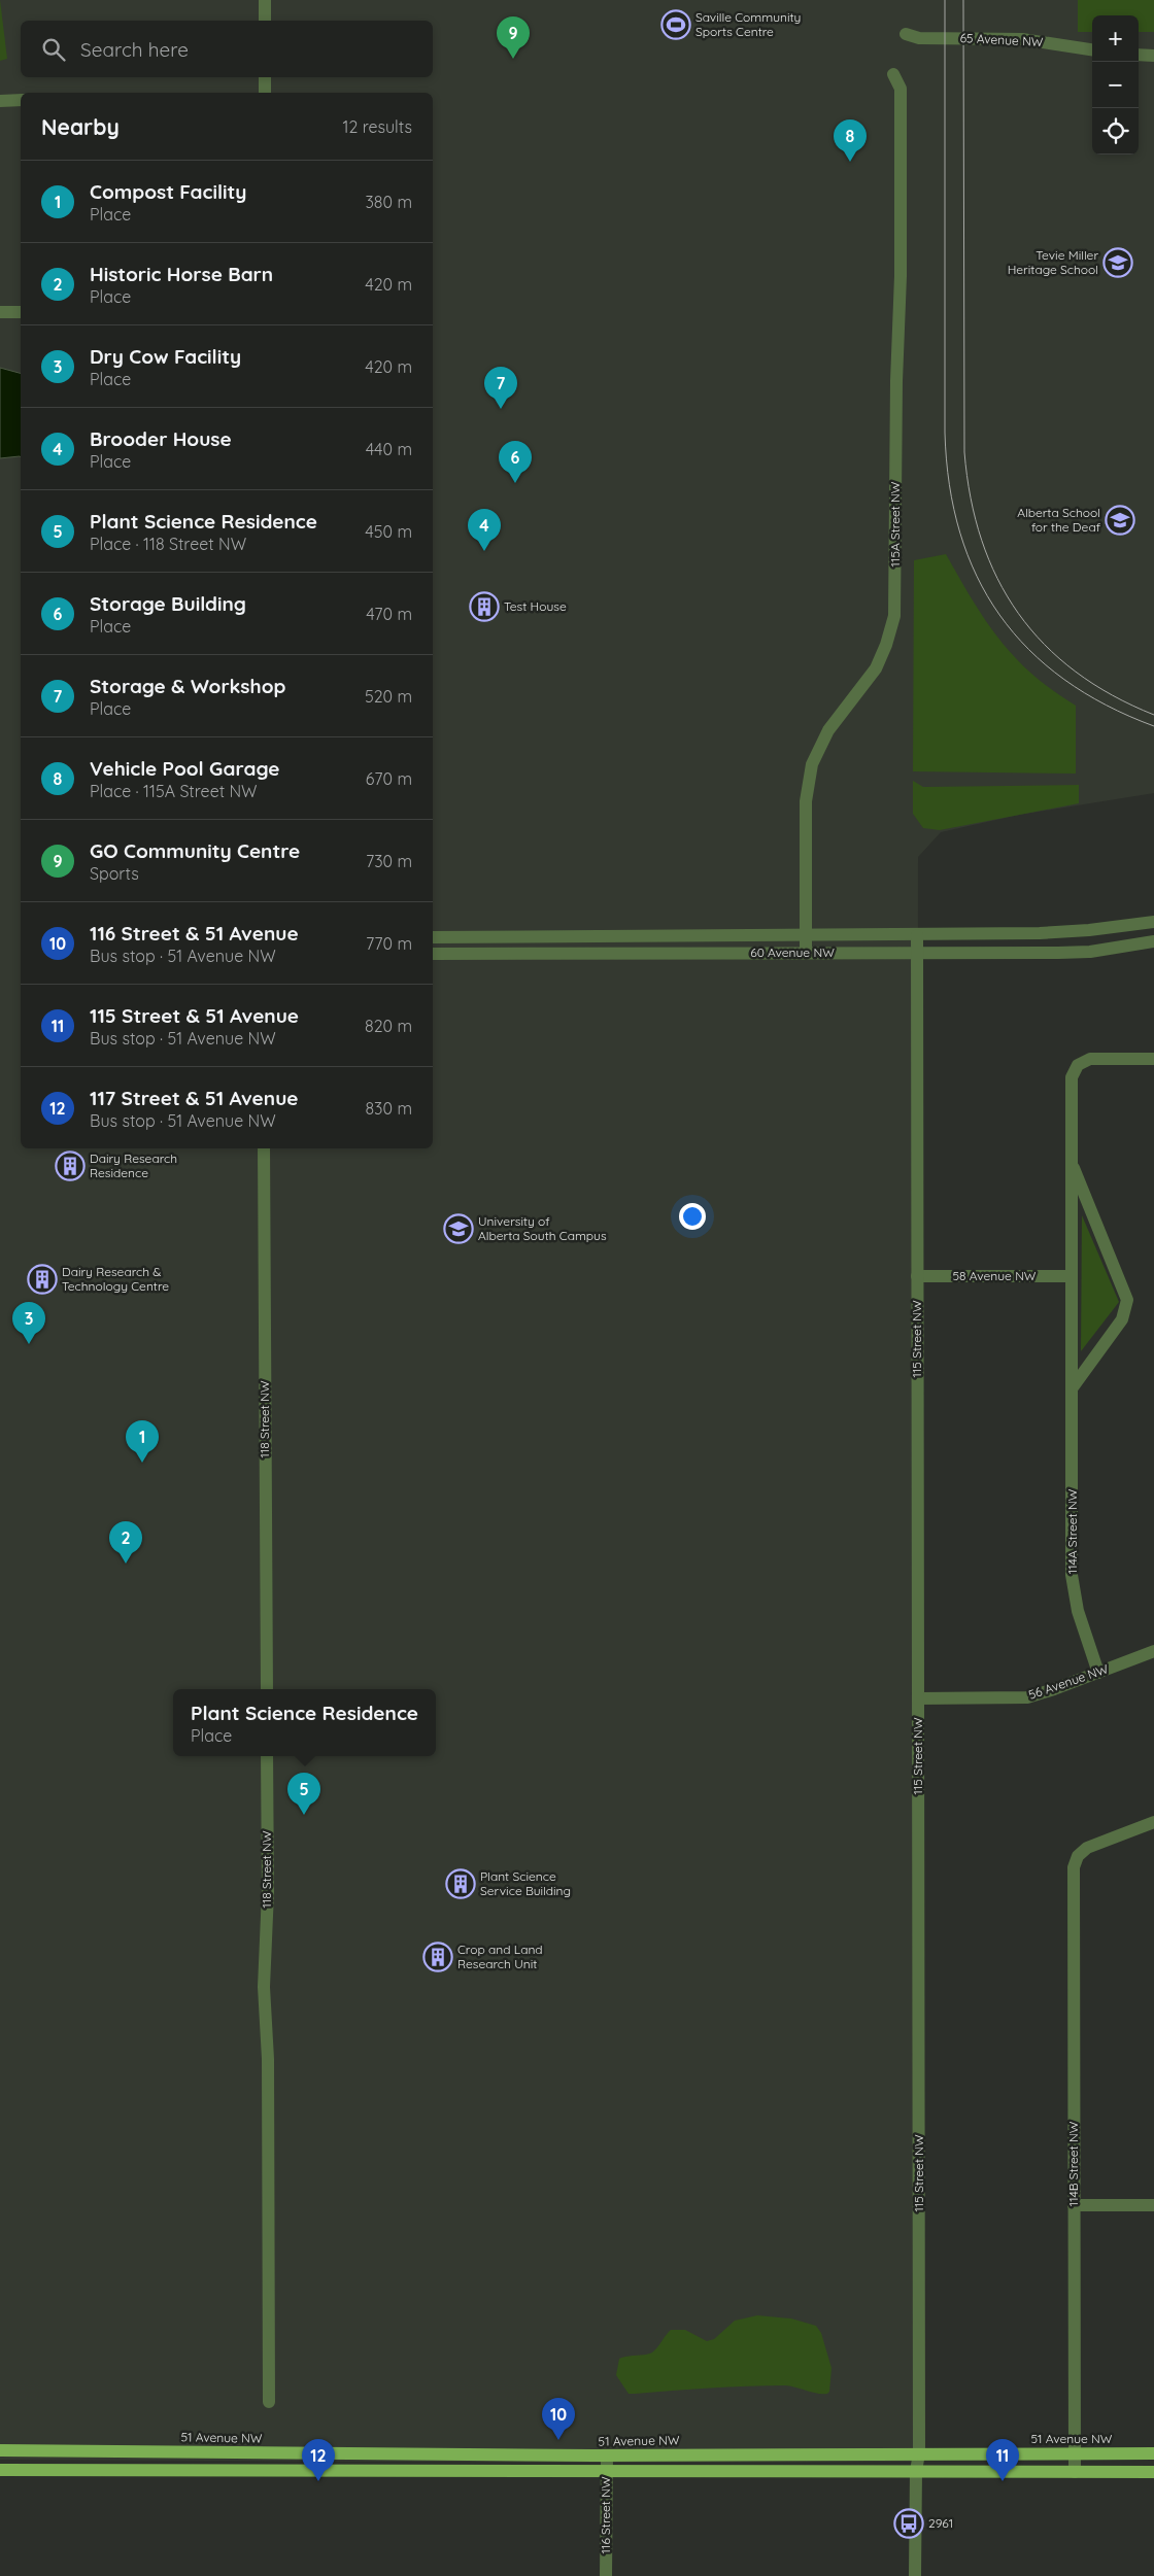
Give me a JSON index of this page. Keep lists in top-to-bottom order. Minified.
{"streets":{"main road":["51 Avenue NW"],"street":["65 Avenue NW","115A Street NW","60 Avenue NW","58 Avenue NW","115 Street NW","118 Street NW","114A Street NW","56 Avenue NW","114B Street NW","116 Street NW"]},"crossings":[["115A Street NW","60 Avenue NW"],["60 Avenue NW","115 Street NW"],["58 Avenue NW","115 Street NW"],["58 Avenue NW","114A Street NW"],["115 Street NW","56 Avenue NW"],["115 Street NW","51 Avenue NW"],["114A Street NW","56 Avenue NW"],["114B Street NW","51 Avenue NW"],["51 Avenue NW","116 Street NW"]],"places":{"sports":["Saville Community Sports Centre"],"school or university":["Tevie Miller Heritage School","Alberta School for the Deaf","University of Alberta South Campus"],"building":["Test House","Dairy Research Residence","Dairy Research & Technology Centre","Plant Science Service Building","Crop and Land Research Unit"],"bus stop":["2961"]},"page":{"map_buttons":["+","−"],"pins":["9","8","7","6","4","3","1","2","5","10","11","12"],"search":"Search here","heading":["Nearby","12 results"],"list":[{"mark":"1","name":"Compost Facility","note":"Place","value":"380 m"},{"mark":"2","name":"Historic Horse Barn","note":"Place","value":"420 m"},{"mark":"3","name":"Dry Cow Facility","note":"Place","value":"420 m"},{"mark":"4","name":"Brooder House","note":"Place","value":"440 m"},{"mark":"5","name":"Plant Science Residence","note":"Place · 118 Street NW","value":"450 m"},{"mark":"6","name":"Storage Building","note":"Place","value":"470 m"},{"mark":"7","name":"Storage & Workshop","note":"Place","value":"520 m"},{"mark":"8","name":"Vehicle Pool Garage","note":"Place · 115A Street NW","value":"670 m"},{"mark":"9","name":"GO Community Centre","note":"Sports","value":"730 m"},{"mark":"10","name":"116 Street & 51 Avenue","note":"Bus stop · 51 Avenue NW","value":"770 m"},{"mark":"11","name":"115 Street & 51 Avenue","note":"Bus stop · 51 Avenue NW","value":"820 m"},{"mark":"12","name":"117 Street & 51 Avenue","note":"Bus stop · 51 Avenue NW","value":"830 m"}],"popup":["Plant Science Residence","Place"]}}
